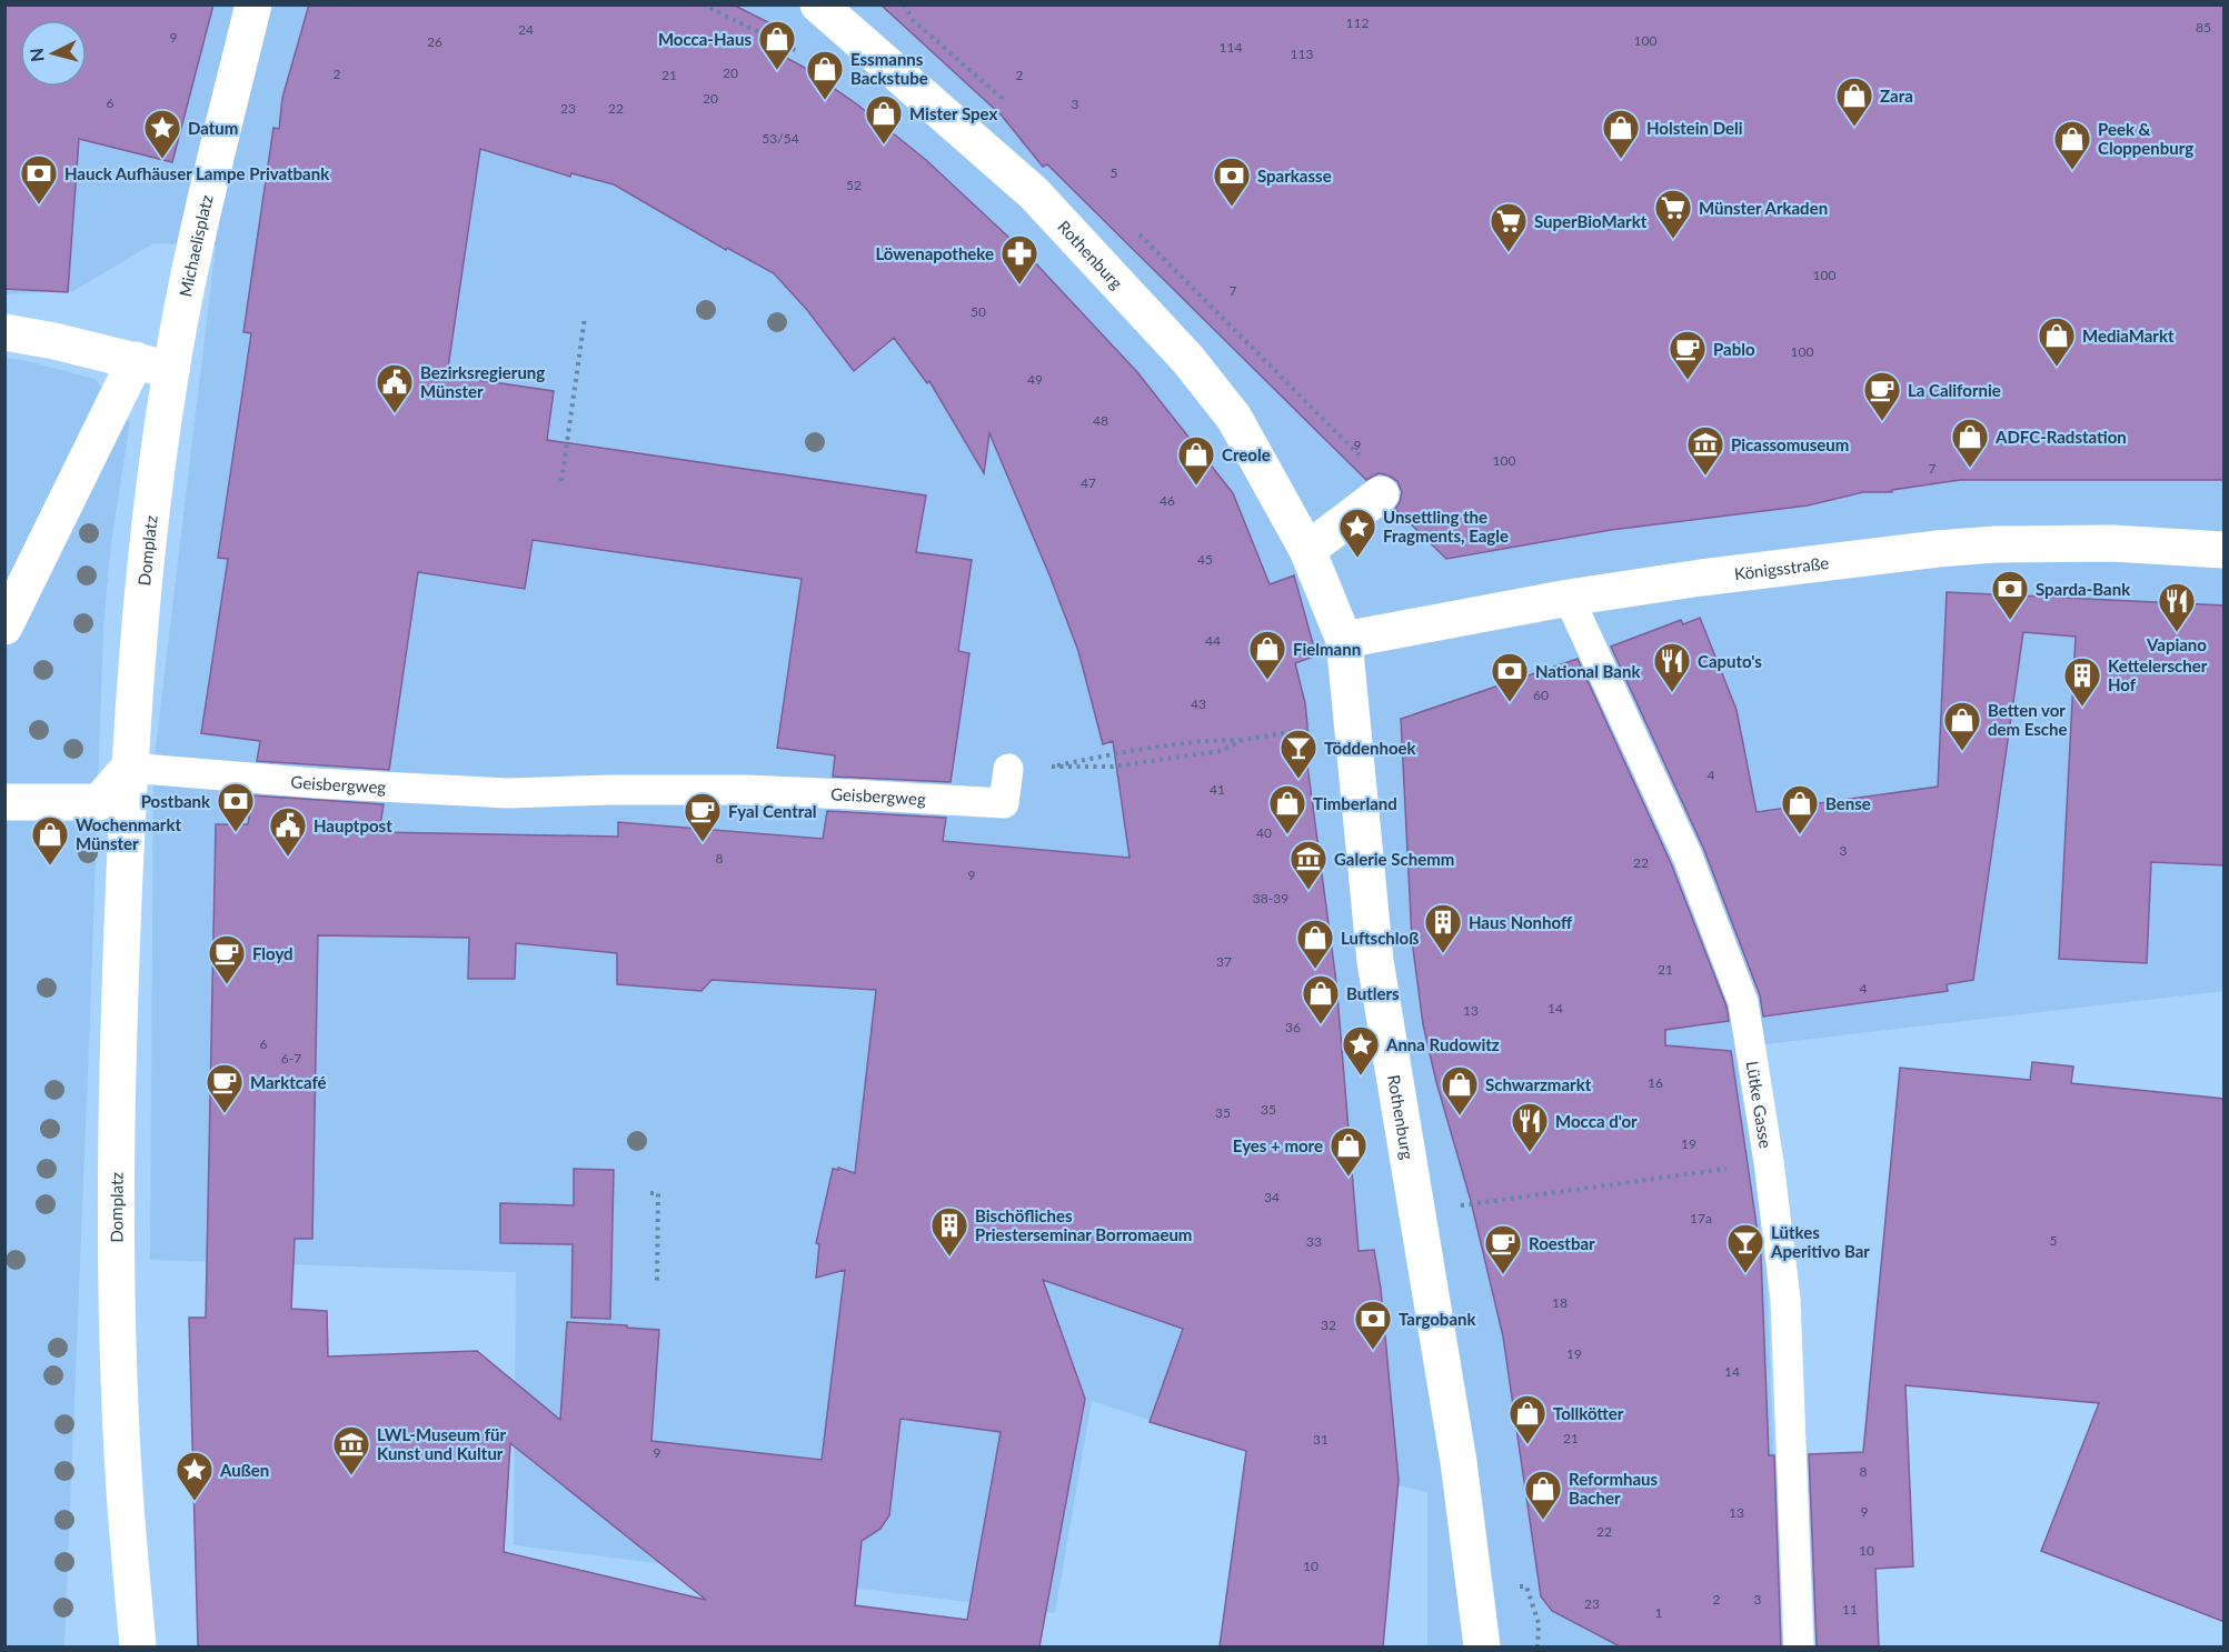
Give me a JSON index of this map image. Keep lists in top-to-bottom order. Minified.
{"streets":{"street":["Michaelisplatz","Rothenburg","Domplatz","Königsstraße"],"lane":["Geisbergweg","Lütke Gasse"]},"crossings":[["Michaelisplatz","Domplatz"],["Rothenburg","Königsstraße"],["Domplatz","Geisbergweg"],["Königsstraße","Lütke Gasse"]],"places":{"shop":["Mocca-Haus","Essmanns Backstube","Zara","Mister Spex","Holstein Deli","Peek & Cloppenburg","MediaMarkt","ADFC-Radstation","Creole","Fielmann","Betten vor dem Esche","Timberland","Bense","Wochenmarkt Münster","Luftschloß","Butlers","Schwarzmarkt","Eyes + more","Tollkötter","Reformhaus Bacher"],"place":["Datum","Unsettling the Fragments, Eagle","Anna Rudowitz","Außen"],"bank":["Hauck Aufhäuser Lampe Privatbank","Sparkasse","Sparda-Bank","National Bank","Postbank","Targobank"],"supermarket":["Münster Arkaden","SuperBioMarkt"],"pharmacy":["Löwenapotheke"],"cafe":["Pablo","La Californie","Fyal Central","Floyd","Marktcafé","Roestbar"],"public building":["Bezirksregierung Münster","Hauptpost"],"museum":["Picassomuseum","Galerie Schemm","LWL-Museum für Kunst und Kultur"],"restaurant":["Vapiano","Caputo's","Mocca d'or"],"building":["Kettelerscher Hof","Haus Nonhoff","Bischöfliches Priesterseminar Borromaeum"],"bar":["Töddenhoek","Lütkes Aperitivo Bar"]},"house_numbers":["112","85","24","9","100","26","114","113","20","2","21","2","20","6","3","23","22","53/54","5","52","100","7","50","100","49","48","9","100","7","47","46","45","44","60","43","4","41","40","3","8","22","9","38-39","37","21","4","14","13","36","6","6-7","16","35","35","19","34","17a","5","33","18","32","19","14","21","31","9","8","9","13","22","10","10","2","3","23","11","1"],"north":"left"}
